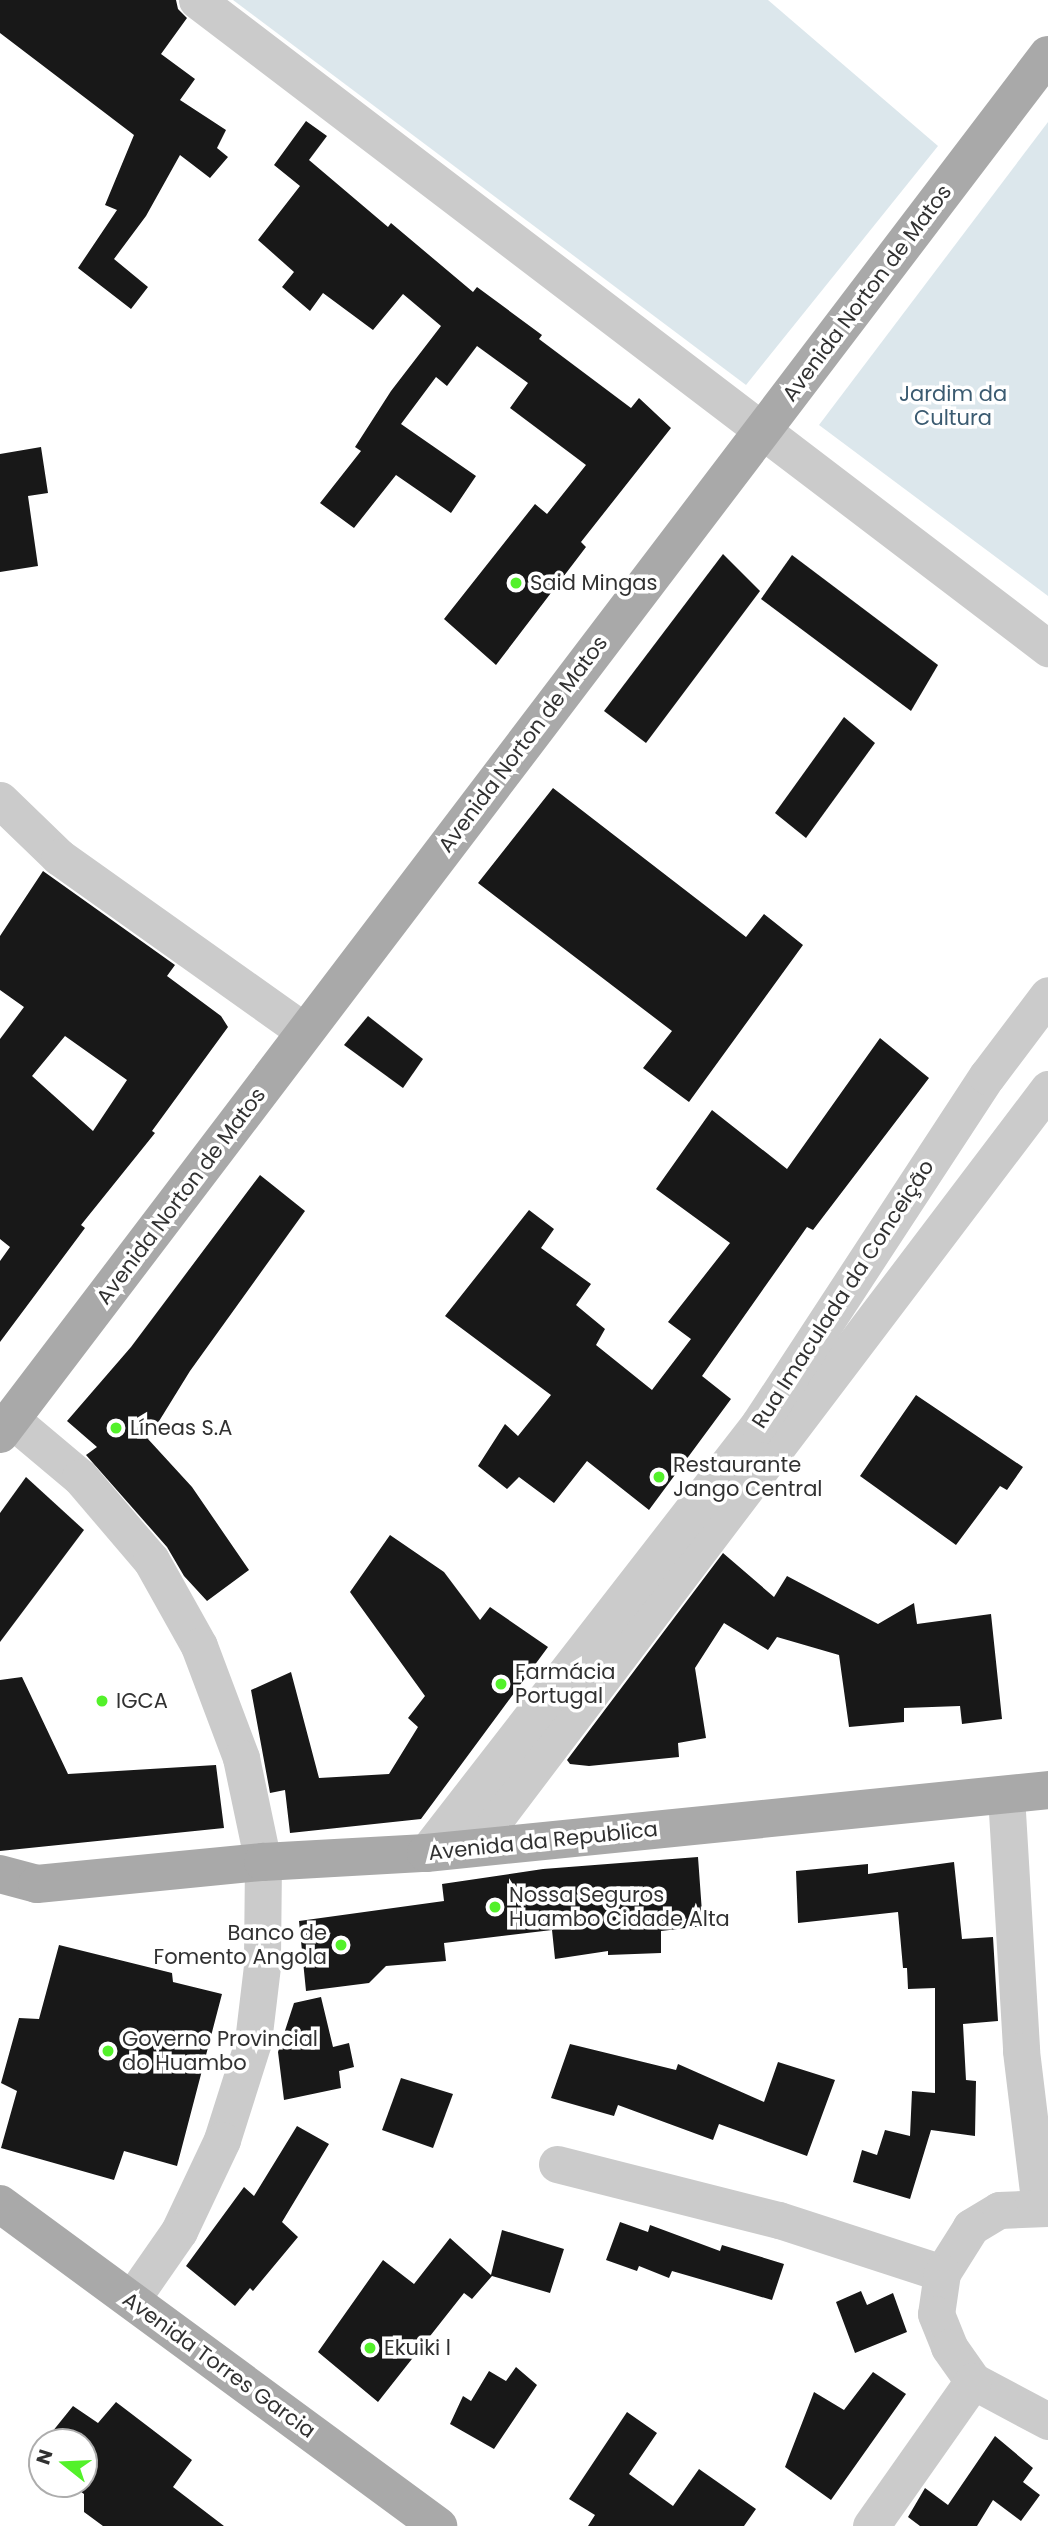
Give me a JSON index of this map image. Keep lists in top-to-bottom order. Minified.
{"streets":{"main road":["Avenida Norton de Matos","Avenida da Republica","Avenida Torres Garcia"],"street":["Rua Imaculada da Conceição"]},"crossings":[["Rua Imaculada da Conceição","Avenida da Republica"]],"parks":["Jardim da Cultura"],"places":["Said Mingas","Líneas S.A","Restaurante Jango Central","Farmácia Portugal","IGCA","Nossa Seguros Huambo Cidade Alta","Banco de Fomento Angola","Governo Provincial do Huambo","Ekuiki l"],"north":"left"}
